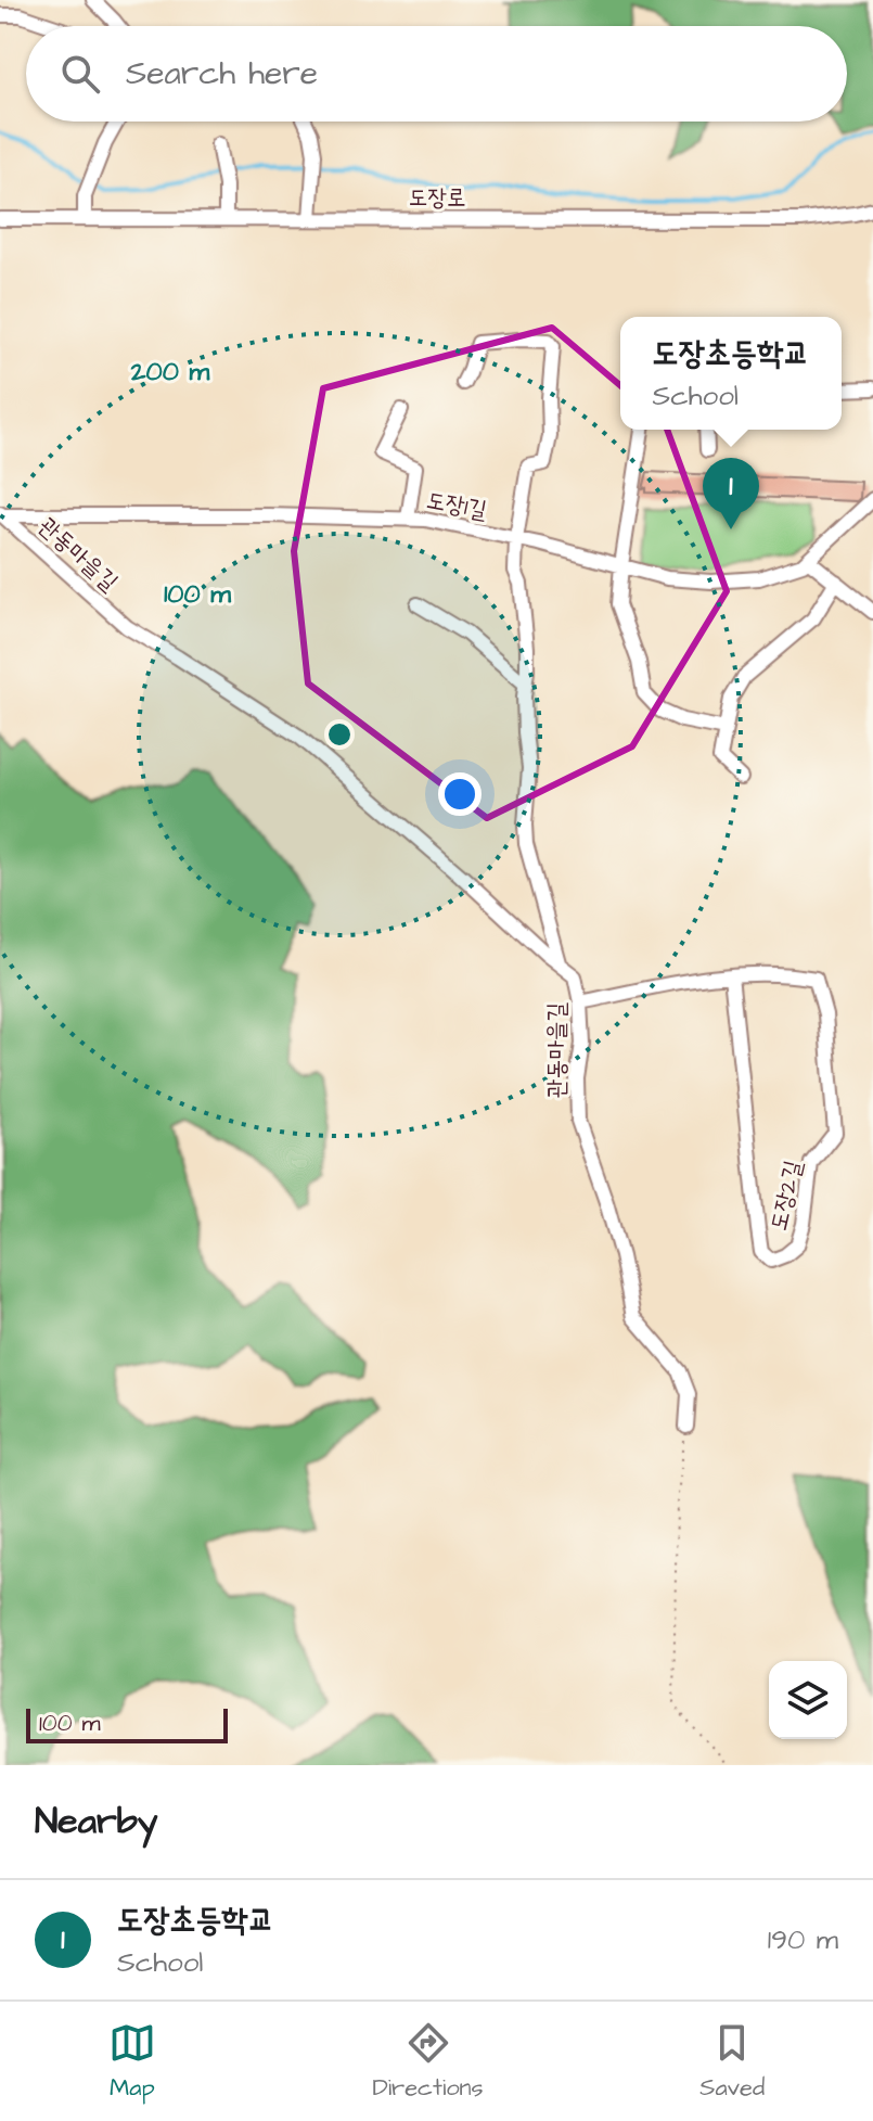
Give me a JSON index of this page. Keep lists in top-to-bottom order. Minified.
{"streets":{"street":["도장로","도장1길","관동마을길","도장2길"]},"crossings":[["도장1길","관동마을길"],["관동마을길","도장2길"]],"scale_bar":"100 m","page":{"search":"Search here","popup":["도장초등학교","School"],"pins":"1","scale":"100 m","heading":"Nearby","list":[{"mark":"1","name":"도장초등학교","note":"School","value":"190 m"}],"nav":["Map","Directions","Saved"]},"rings":["200 m","100 m"]}
